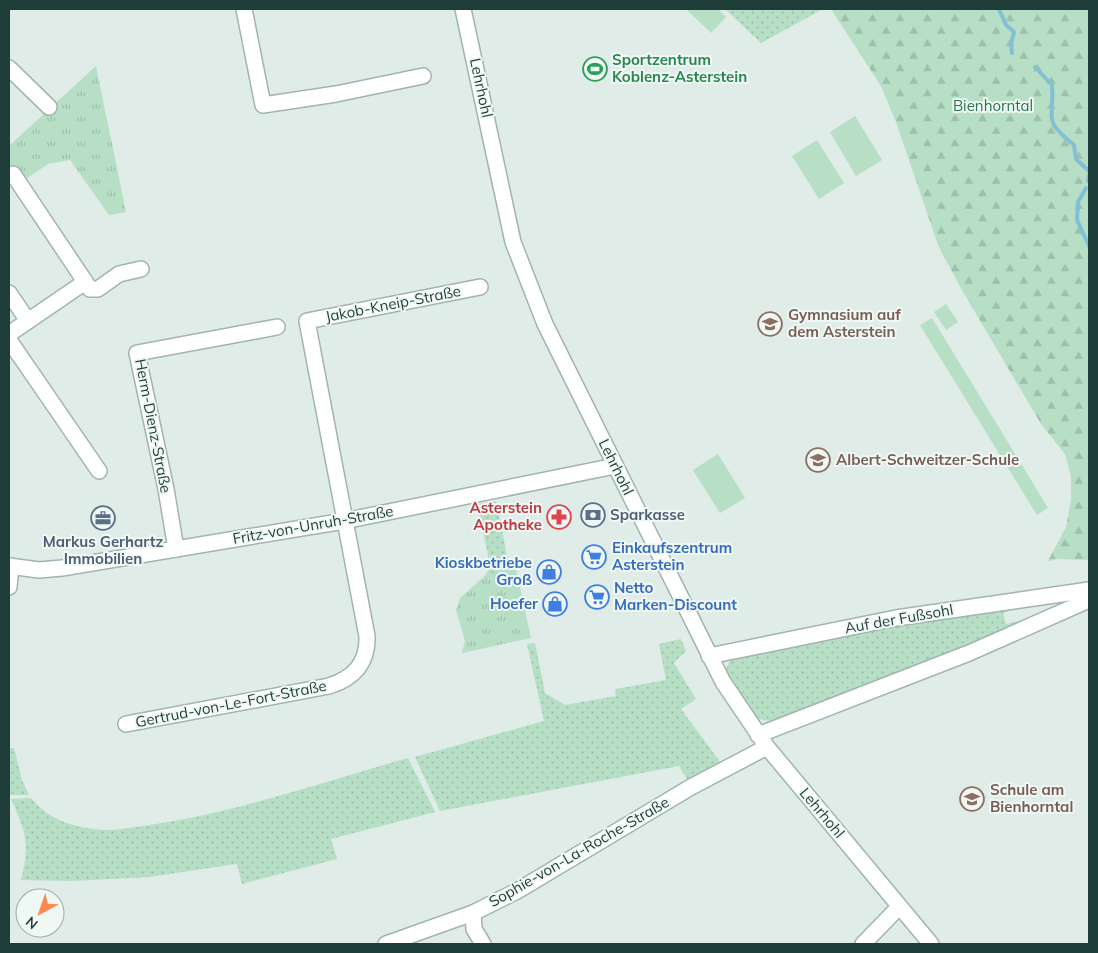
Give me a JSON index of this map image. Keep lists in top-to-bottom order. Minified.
{"streets":{"street":["Lehrhohl","Jakob-Kneip-Straße","Herm-Dienz-Straße","Fritz-von-Unruh-Straße","Auf der Fußsohl","Gertrud-von-Le-Fort-Straße","Sophie-von-La-Roche-Straße"]},"crossings":[["Lehrhohl","Fritz-von-Unruh-Straße"],["Lehrhohl","Auf der Fußsohl"],["Lehrhohl","Sophie-von-La-Roche-Straße"],["Jakob-Kneip-Straße","Gertrud-von-Le-Fort-Straße"],["Herm-Dienz-Straße","Fritz-von-Unruh-Straße"],["Fritz-von-Unruh-Straße","Gertrud-von-Le-Fort-Straße"]],"parks":["Bienhorntal"],"places":{"sports":["Sportzentrum Koblenz-Asterstein"],"school or university":["Gymnasium auf dem Asterstein","Albert-Schweitzer-Schule","Schule am Bienhorntal"],"bank":["Sparkasse"],"pharmacy":["Asterstein Apotheke"],"office":["Markus Gerhartz Immobilien"],"supermarket":["Einkaufszentrum Asterstein","Netto Marken-Discount"],"shop":["Kioskbetriebe Groß","Hoefer"]},"north":"bottom left"}
